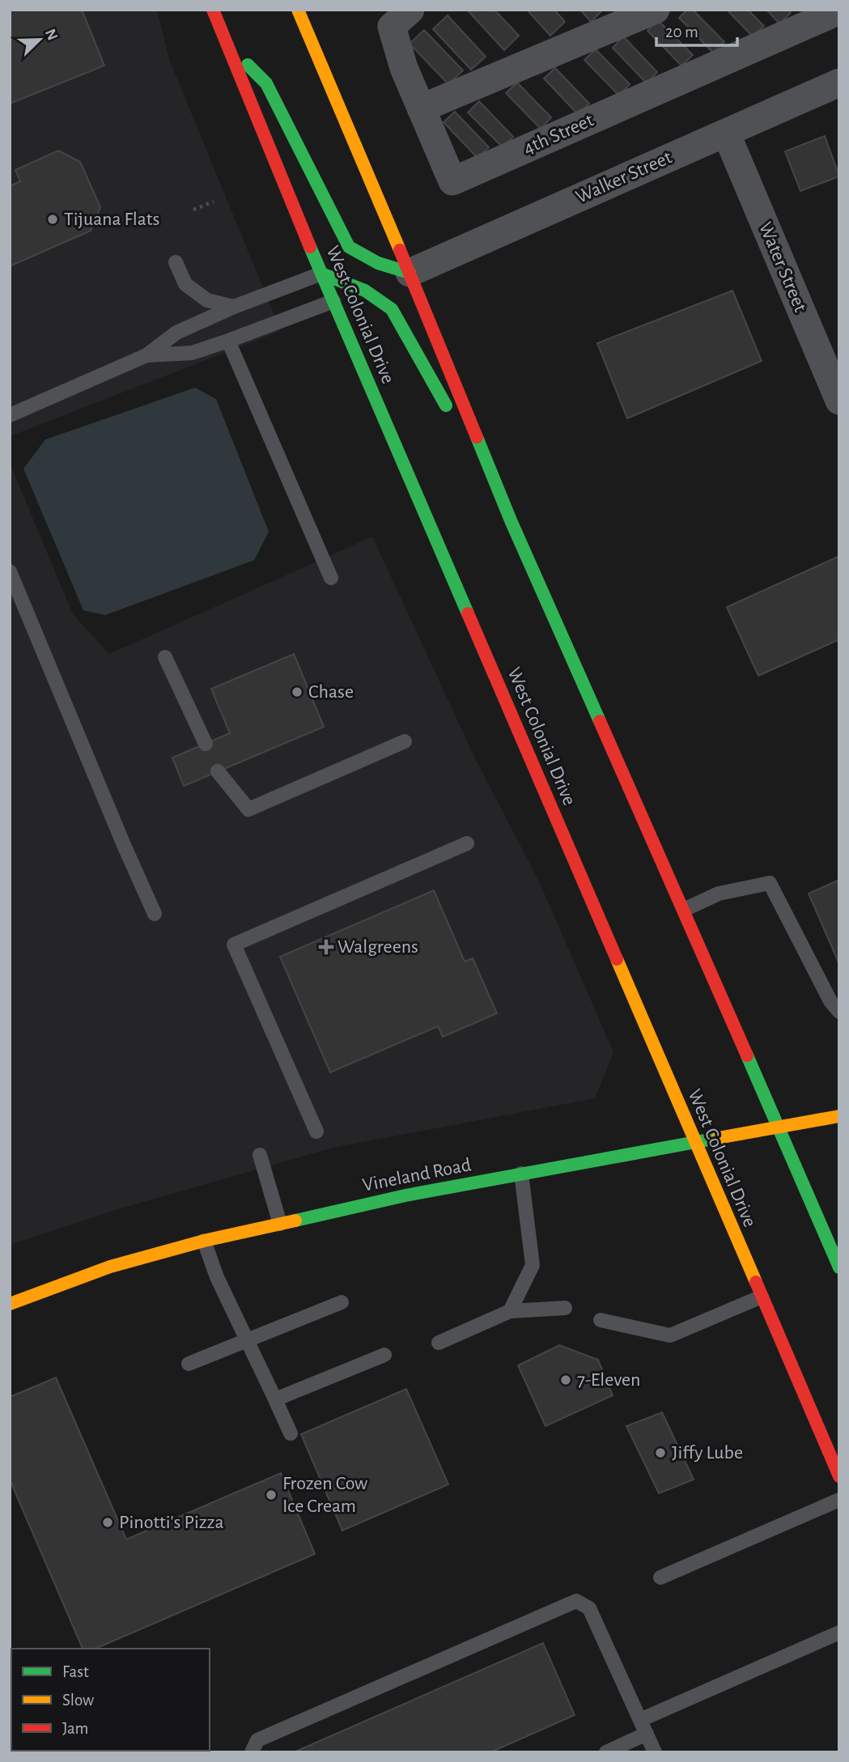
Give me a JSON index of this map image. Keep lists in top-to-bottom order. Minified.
{"streets":{"main road":["West Colonial Drive","Vineland Road"],"street":["4th Street","Walker Street","Water Street"]},"crossings":[["Walker Street","Water Street"],["West Colonial Drive","Vineland Road"]],"places":{"other":["Tijuana Flats","Chase","7-Eleven","Jiffy Lube","Frozen Cow Ice Cream","Pinotti's Pizza"],"health":["Walgreens"]},"legend":["Fast","Slow","Jam"],"scale_bar":"20 m","north":"top right"}
